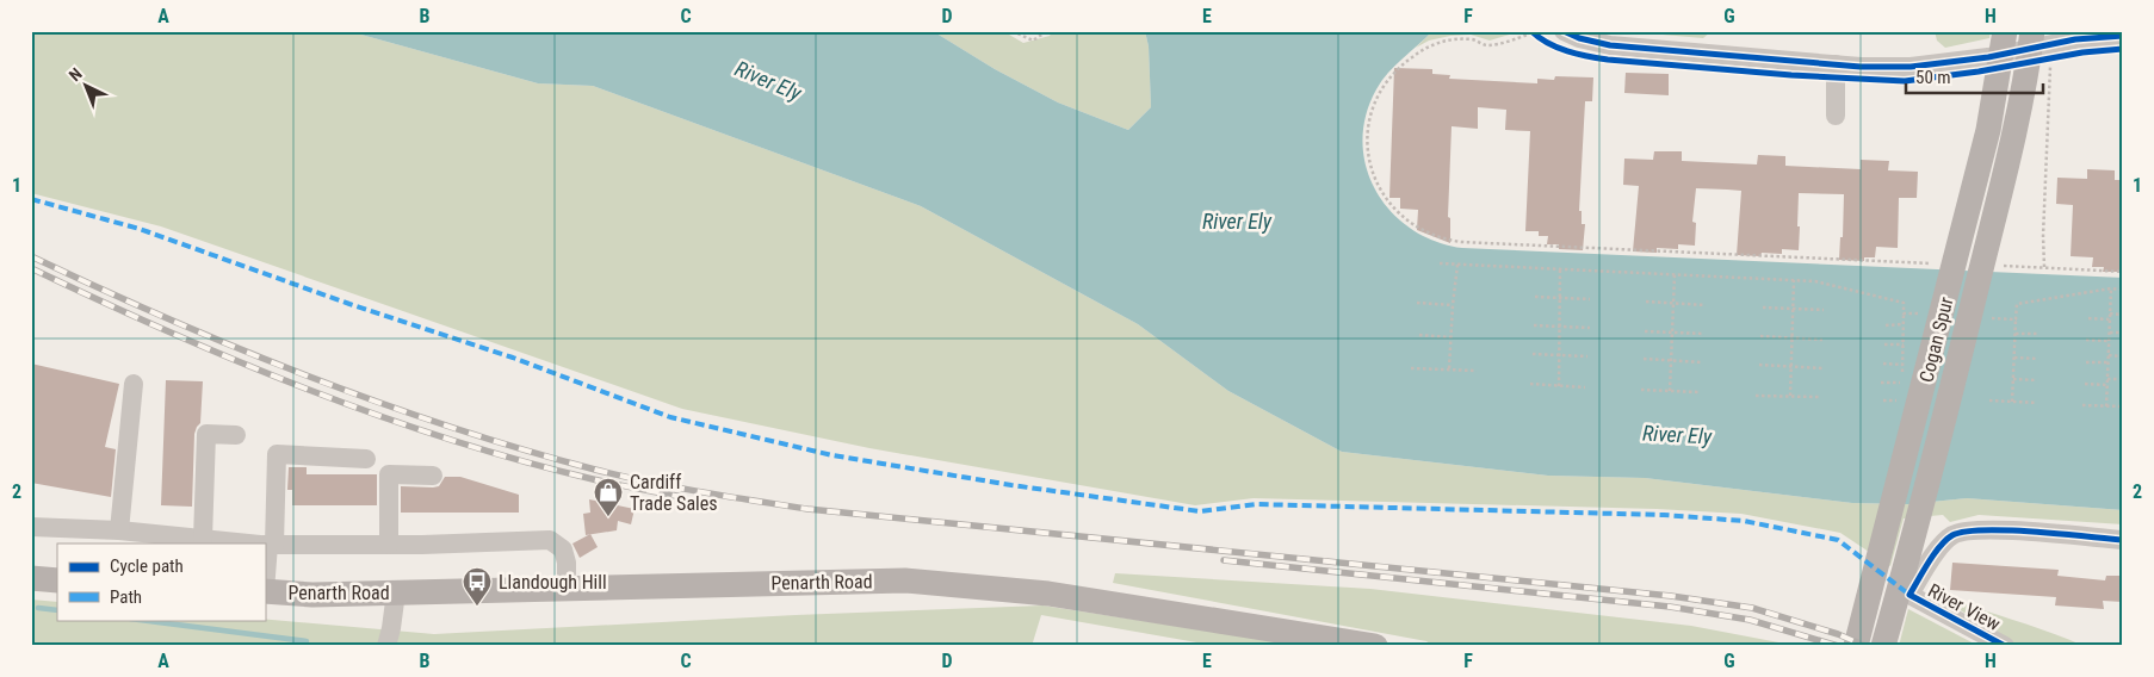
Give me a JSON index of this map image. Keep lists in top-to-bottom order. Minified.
{"streets":{"main road":["Cogan Spur","Penarth Road"],"street":["River View"]},"water":["River Ely"],"places":{"shop":["Cardiff Trade Sales"],"bus stop":["Llandough Hill"]},"legend":["Cycle path","Path"],"scale_bar":"50 m","north":"top left","grid":{"columns":["A","B","C","D","E","F","G","H"],"rows":["1","2"]}}
